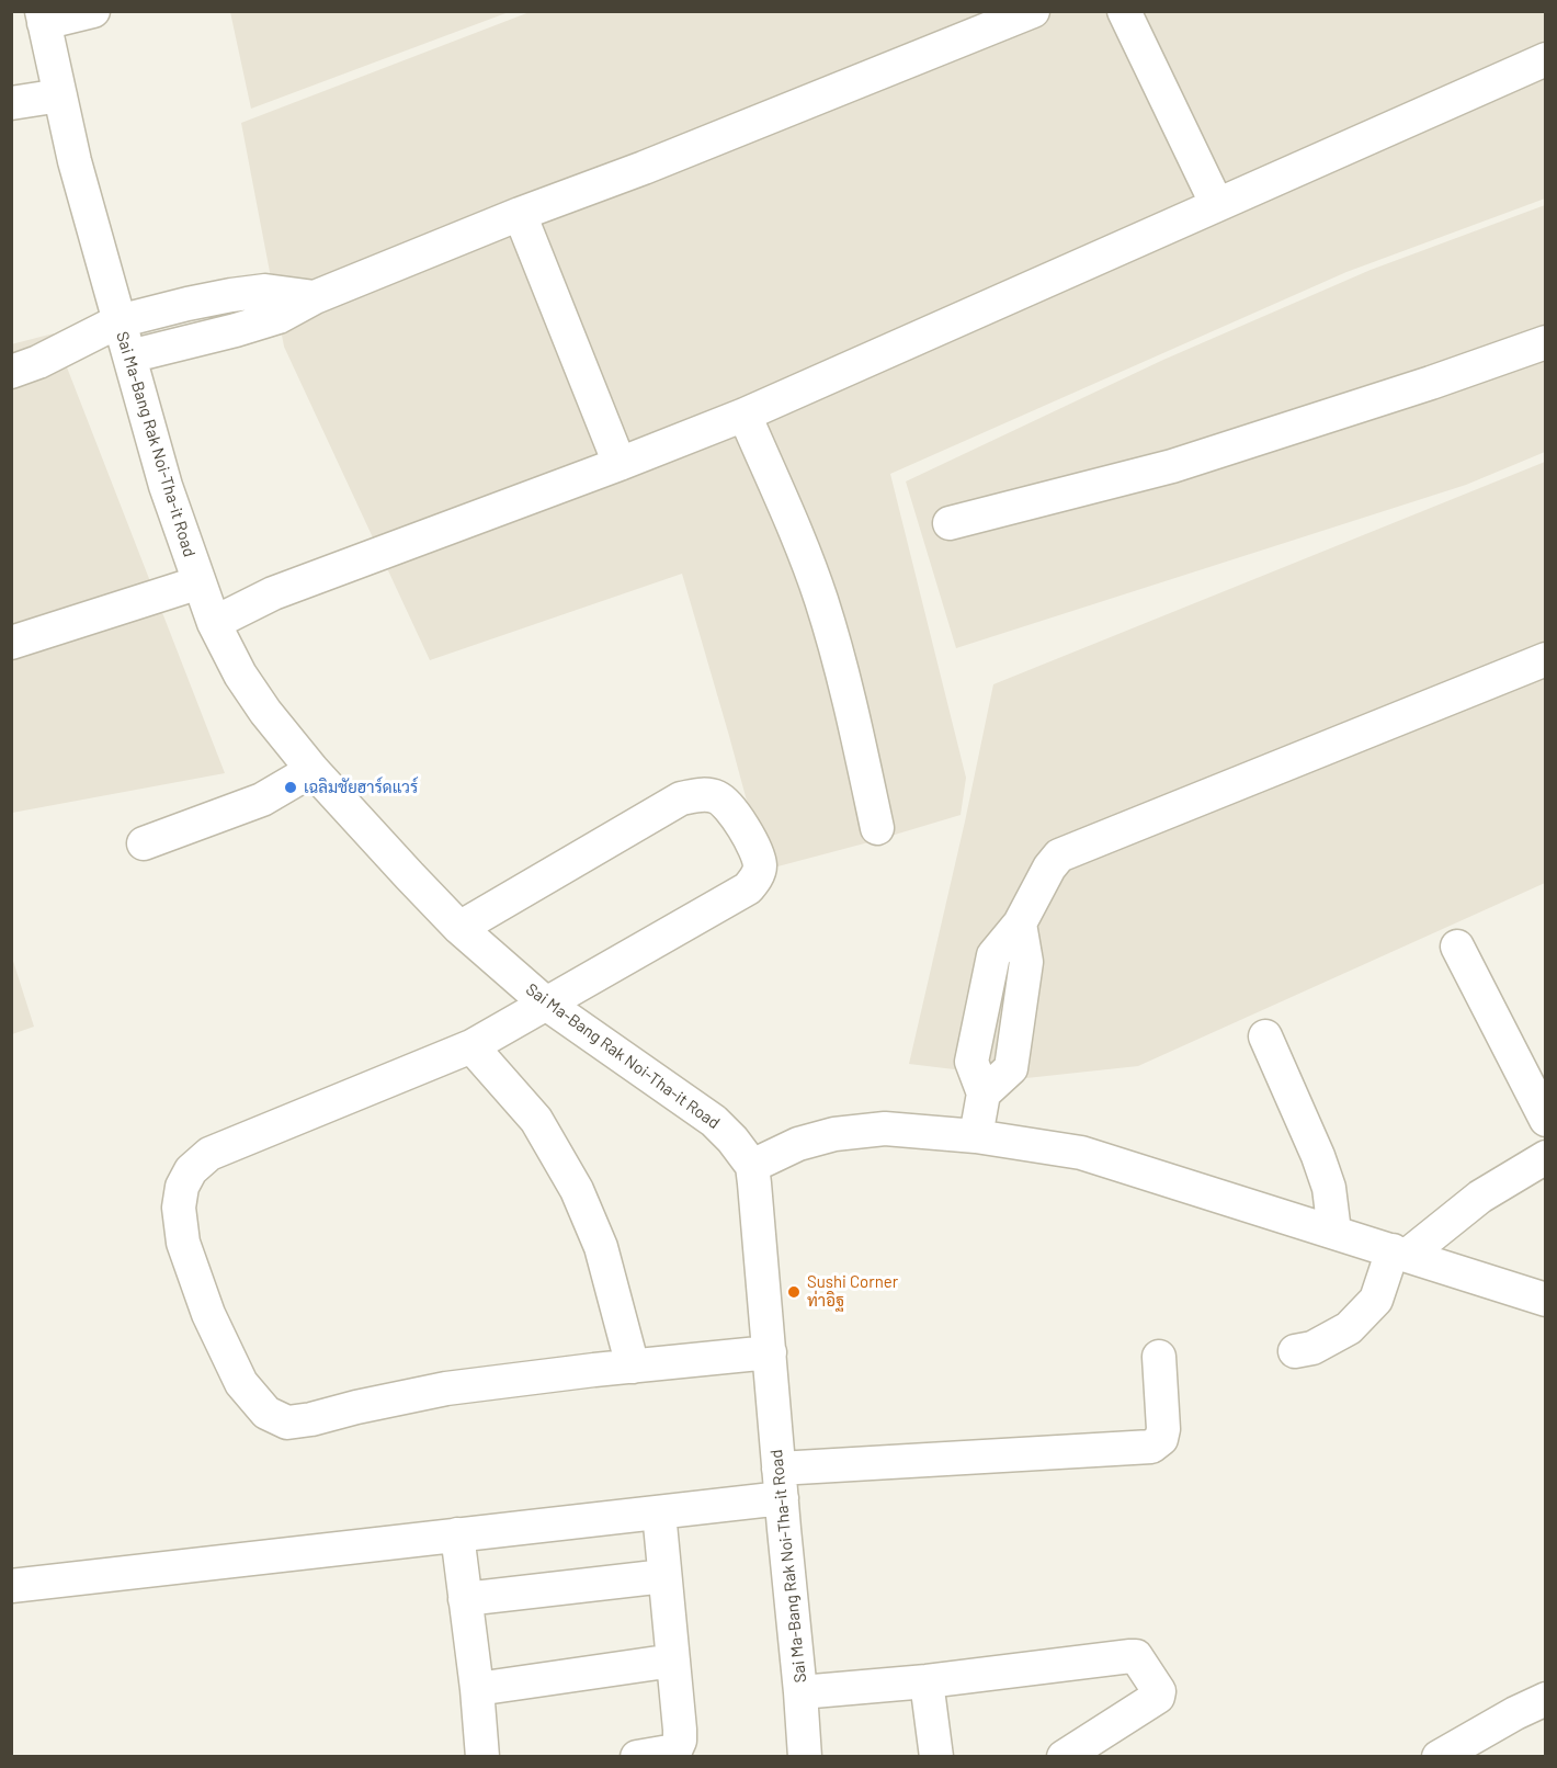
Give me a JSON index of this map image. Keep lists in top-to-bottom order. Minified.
{"streets":{"street":["Sai Ma-Bang Rak Noi-Tha-it Road"]},"places":["เฉลิมชัยฮาร์ดแวร์","Sushi Corner ท่าอิฐ"]}
